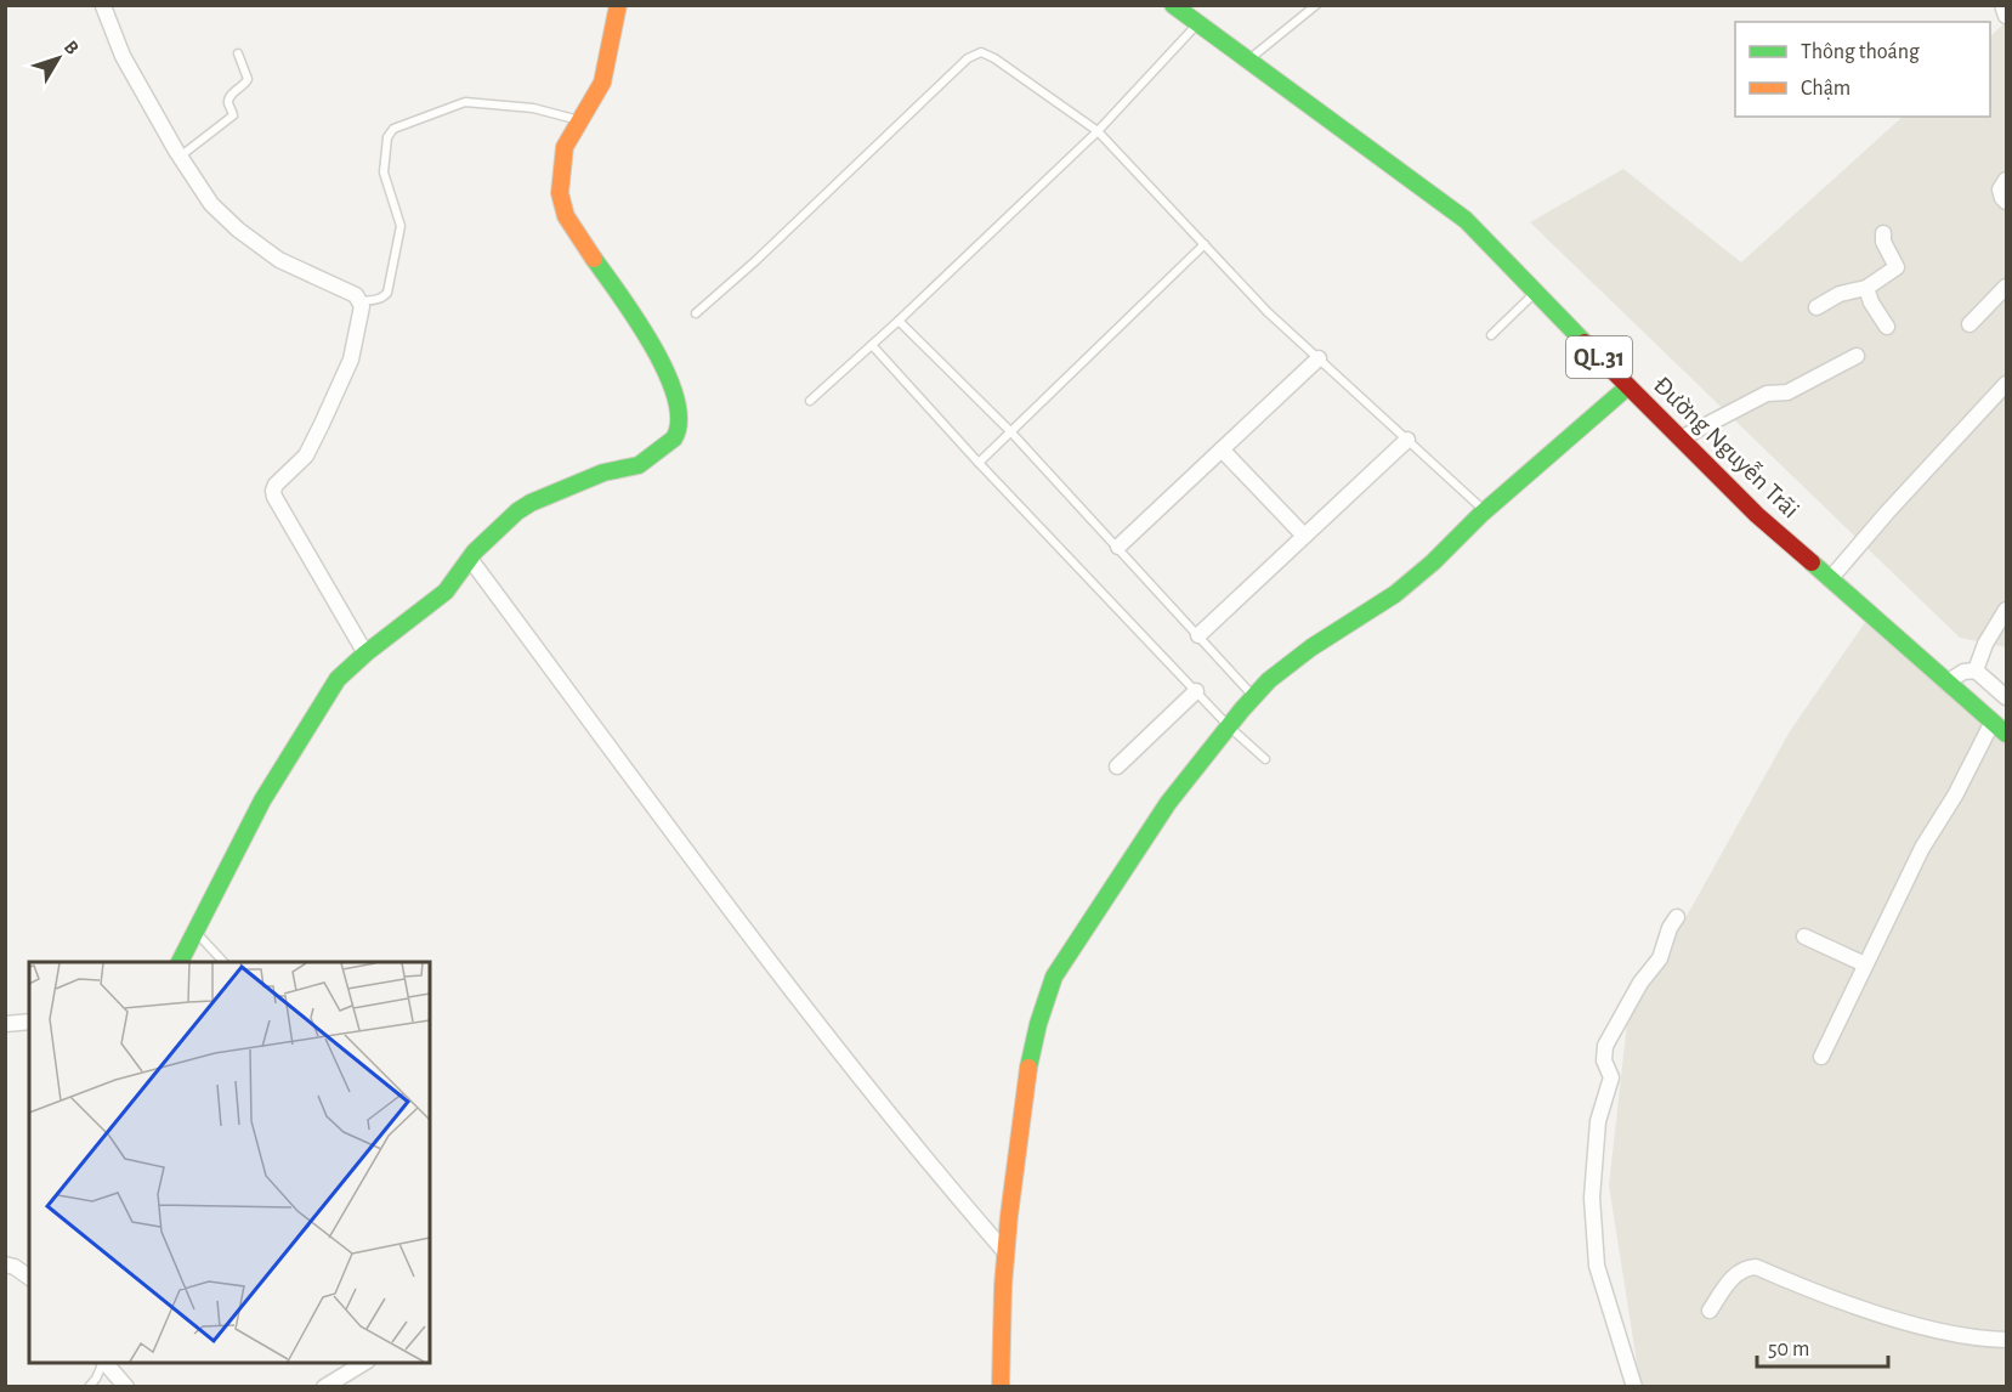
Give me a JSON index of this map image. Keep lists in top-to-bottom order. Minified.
{"streets":{"main road":["QL.31","Đường Nguyễn Trãi"]},"legend":["Thông thoáng","Chậm"],"scale_bar":"50 m","north":"top right"}
